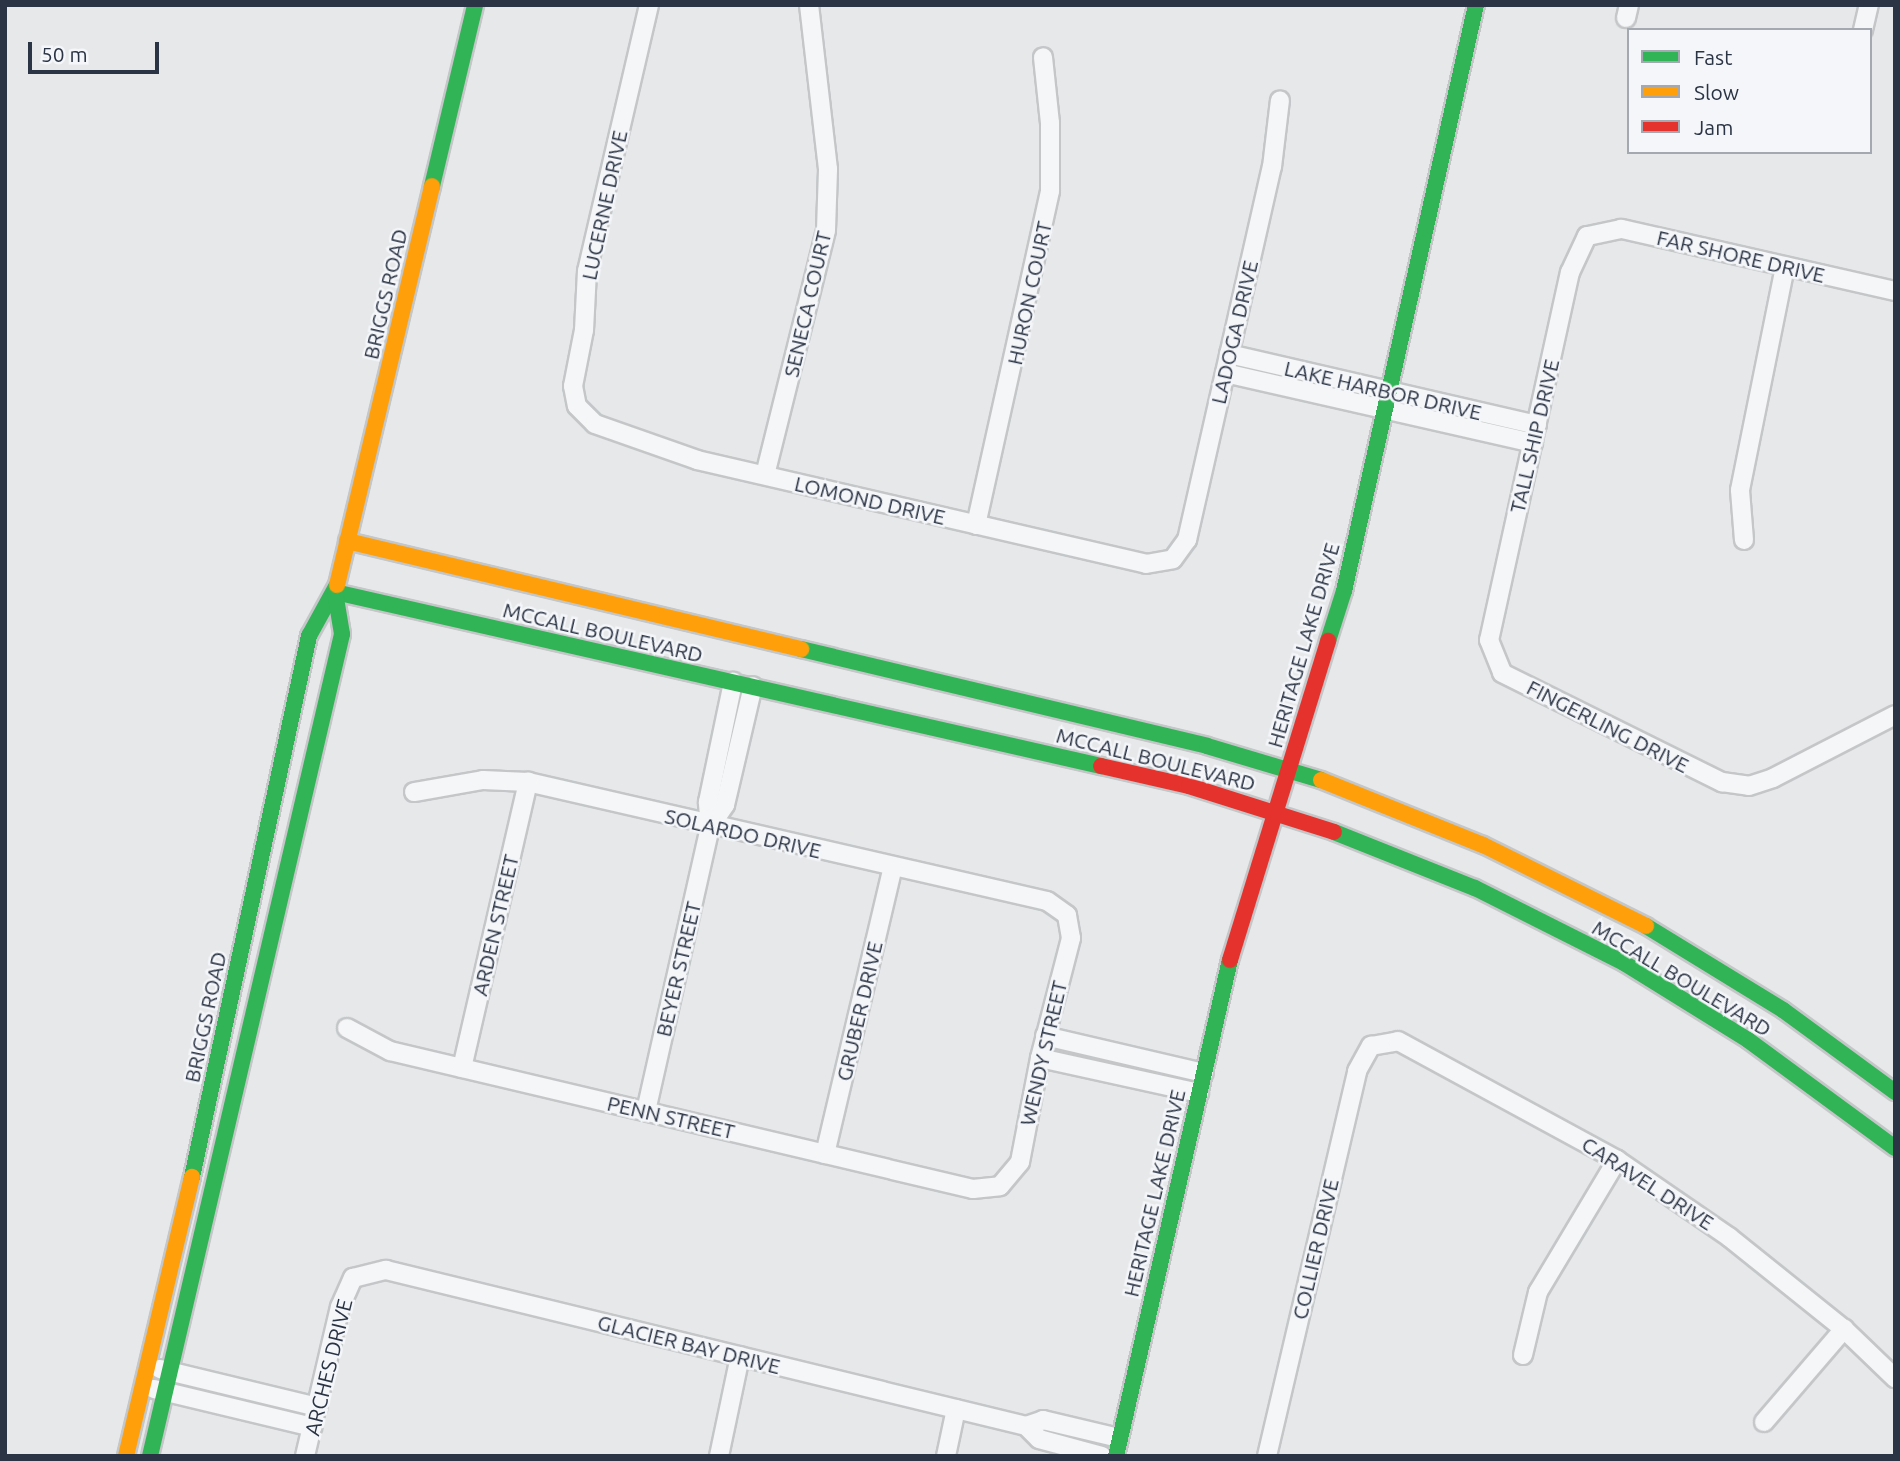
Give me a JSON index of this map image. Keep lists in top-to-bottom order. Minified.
{"streets":{"main road":["BRIGGS ROAD","MCCALL BOULEVARD","HERITAGE LAKE DRIVE"],"street":["LUCERNE DRIVE","FAR SHORE DRIVE","HURON COURT","SENECA COURT","LADOGA DRIVE","LAKE HARBOR DRIVE","TALL SHIP DRIVE","LOMOND DRIVE","FINGERLING DRIVE","SOLARDO DRIVE","ARDEN STREET","BEYER STREET","GRUBER DRIVE","WENDY STREET","PENN STREET","CARAVEL DRIVE","COLLIER DRIVE","GLACIER BAY DRIVE","ARCHES DRIVE"]},"crossings":[["LUCERNE DRIVE","LOMOND DRIVE"],["FAR SHORE DRIVE","TALL SHIP DRIVE"],["HURON COURT","LOMOND DRIVE"],["BRIGGS ROAD","MCCALL BOULEVARD"],["SENECA COURT","LOMOND DRIVE"],["LADOGA DRIVE","LAKE HARBOR DRIVE"],["LADOGA DRIVE","LOMOND DRIVE"],["LAKE HARBOR DRIVE","TALL SHIP DRIVE"],["LAKE HARBOR DRIVE","HERITAGE LAKE DRIVE"],["TALL SHIP DRIVE","FINGERLING DRIVE"],["MCCALL BOULEVARD","HERITAGE LAKE DRIVE"],["MCCALL BOULEVARD","BEYER STREET"],["HERITAGE LAKE DRIVE","GLACIER BAY DRIVE"],["SOLARDO DRIVE","ARDEN STREET"],["SOLARDO DRIVE","BEYER STREET"],["SOLARDO DRIVE","GRUBER DRIVE"],["SOLARDO DRIVE","WENDY STREET"],["ARDEN STREET","PENN STREET"],["BEYER STREET","PENN STREET"],["GRUBER DRIVE","PENN STREET"],["WENDY STREET","PENN STREET"],["CARAVEL DRIVE","COLLIER DRIVE"],["GLACIER BAY DRIVE","ARCHES DRIVE"]],"legend":["Fast","Slow","Jam"],"scale_bar":"50 m"}
